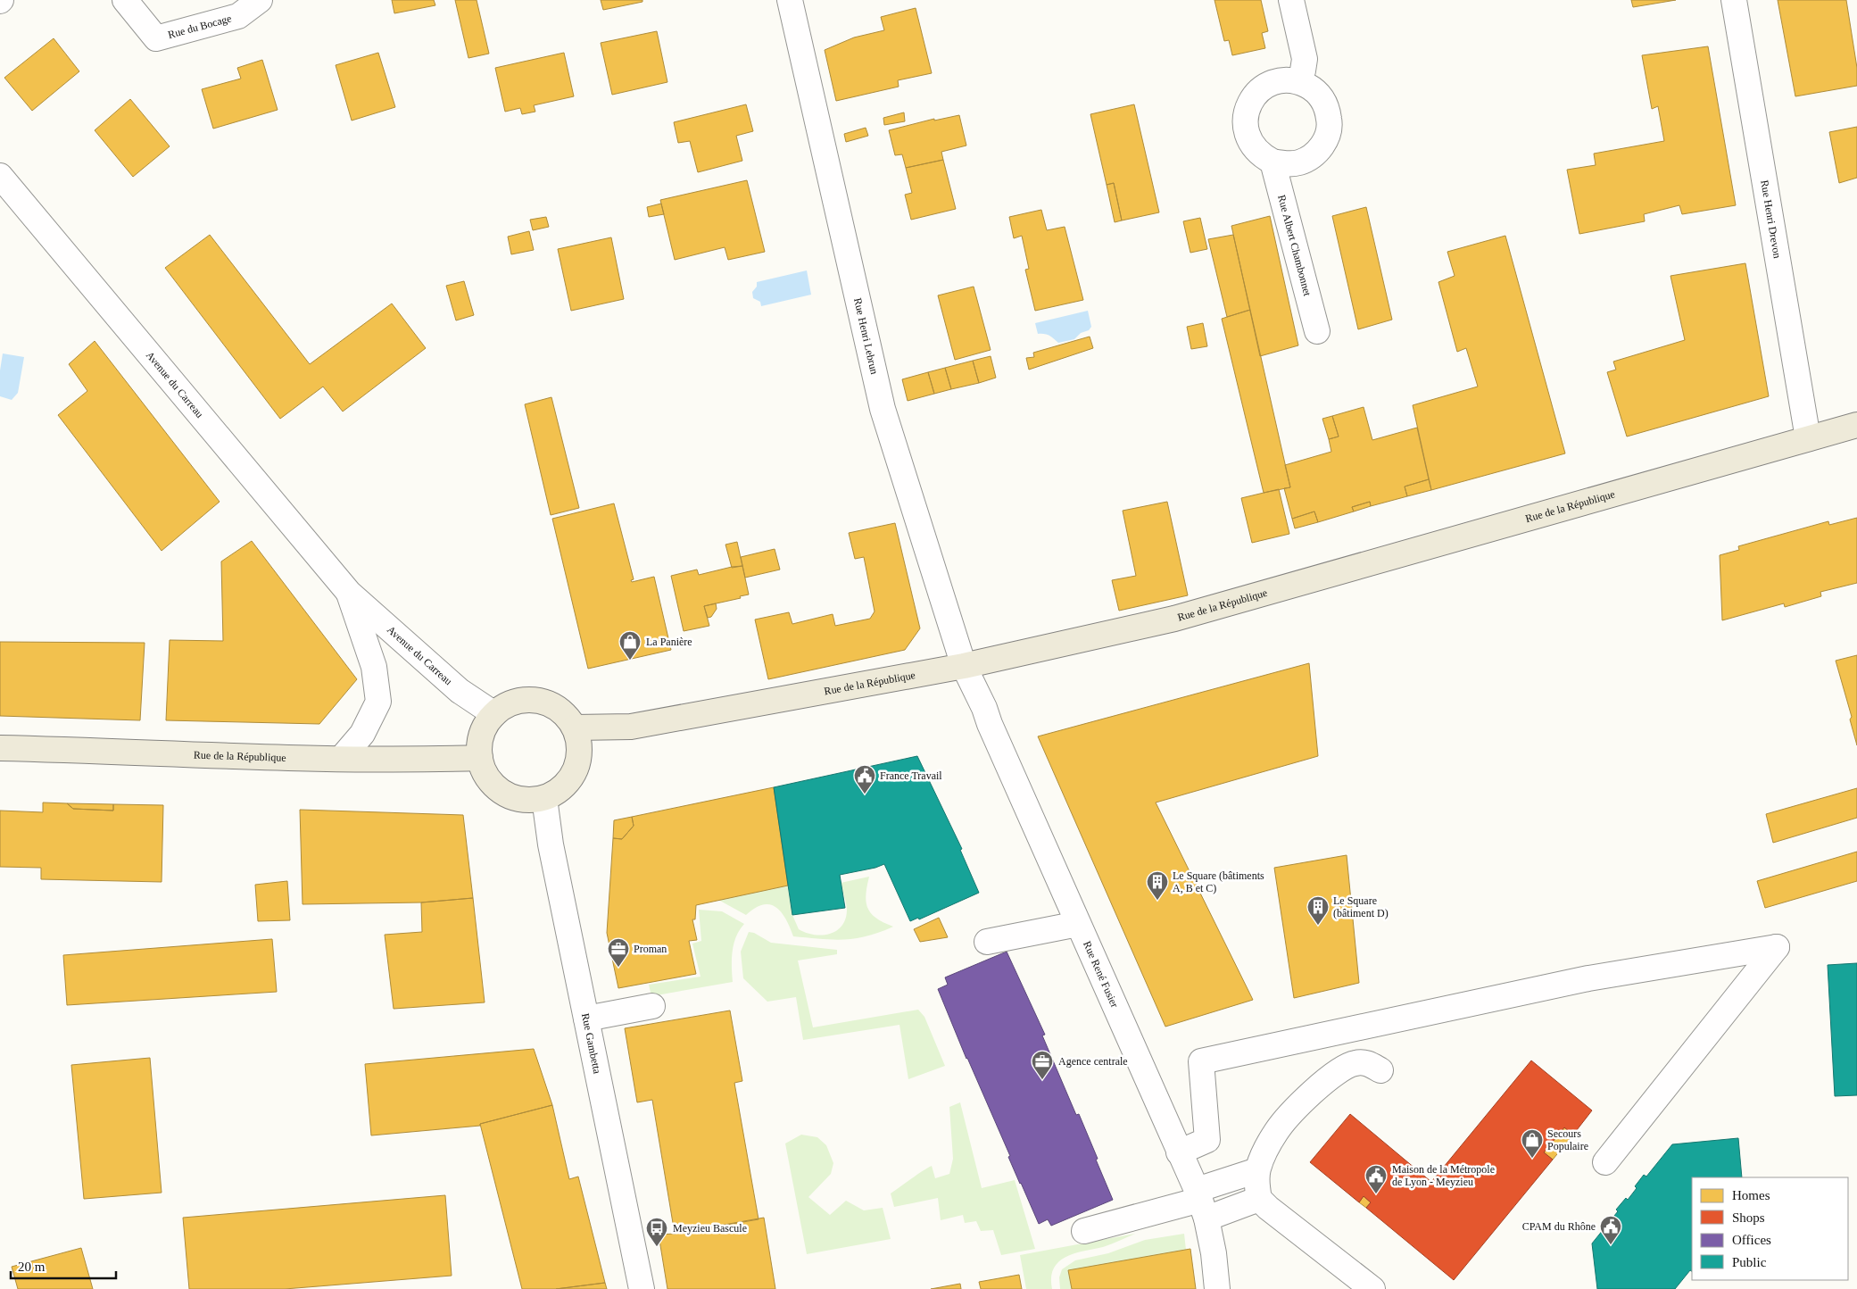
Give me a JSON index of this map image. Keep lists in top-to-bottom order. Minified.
{"streets":{"main road":["Rue de la République"],"street":["Rue du Bocage","Rue Henri Drevon","Rue Albert Chambonnet","Rue Henri Lebrun","Avenue du Carreau","Rue René Fusier","Rue Gambetta"]},"crossings":[["Rue Henri Drevon","Rue de la République"],["Rue Henri Lebrun","Rue de la République"],["Rue Henri Lebrun","Rue René Fusier"],["Avenue du Carreau","Rue de la République"],["Avenue du Carreau","Rue Gambetta"],["Rue de la République","Rue René Fusier"],["Rue de la République","Rue Gambetta"]],"places":{"shop":["La Panière","Secours Populaire"],"public building":["France Travail","Maison de la Métropole de Lyon - Meyzieu","CPAM du Rhône"],"building":["Le Square (bâtiments A, B et C)","Le Square (bâtiment D)"],"office":["Proman","Agence centrale"],"bus stop":["Meyzieu Bascule"]},"legend":["Homes","Shops","Offices","Public"],"scale_bar":"20 m"}
